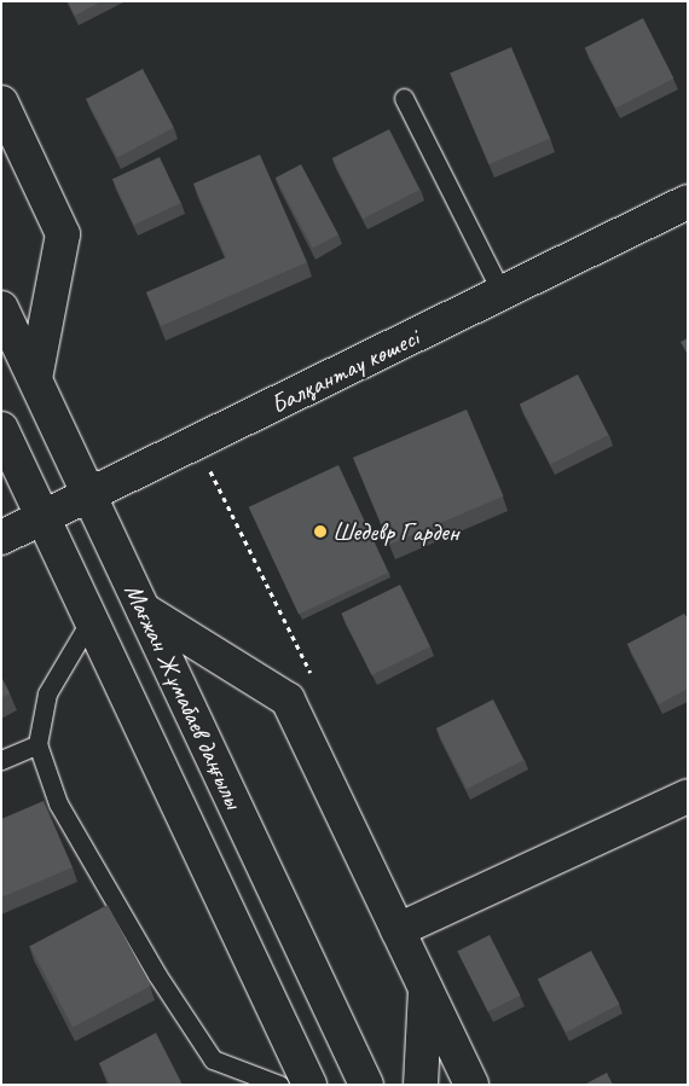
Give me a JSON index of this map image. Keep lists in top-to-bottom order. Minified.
{"streets":{"street":["Балқантау көшесі","Мағжан Жұмабаев даңғылы"]},"crossings":[["Балқантау көшесі","Мағжан Жұмабаев даңғылы"]],"places":["Шедевр Гарден"]}
